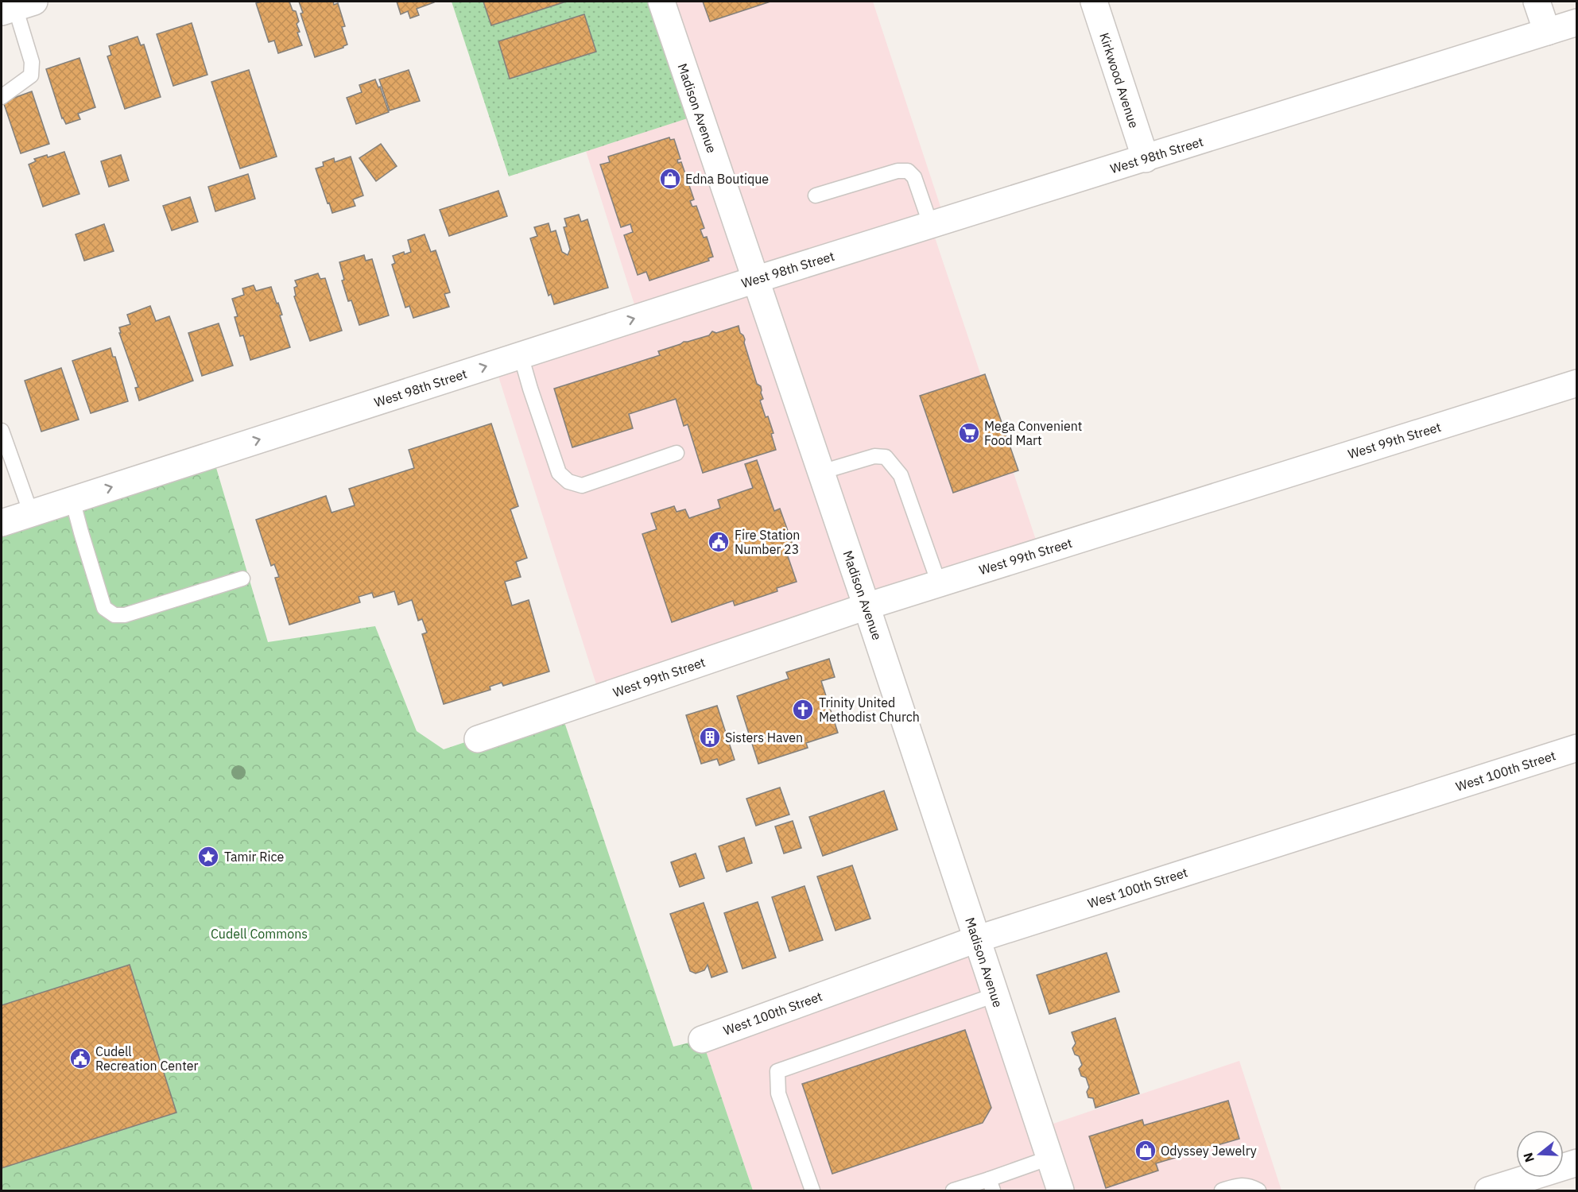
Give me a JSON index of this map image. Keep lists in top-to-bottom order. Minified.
{"streets":{"street":["Kirkwood Avenue","Madison Avenue","West 98th Street","West 99th Street","West 100th Street"]},"crossings":[["Kirkwood Avenue","West 98th Street"],["Madison Avenue","West 98th Street"],["Madison Avenue","West 99th Street"],["Madison Avenue","West 100th Street"]],"one_way":["West 98th Street"],"parks":["Cudell Commons"],"places":{"shop":["Edna Boutique","Odyssey Jewelry"],"supermarket":["Mega Convenient Food Mart"],"public building":["Fire Station Number 23","Cudell Recreation Center"],"church":["Trinity United Methodist Church"],"building":["Sisters Haven"],"place":["Tamir Rice"]},"north":"left"}
